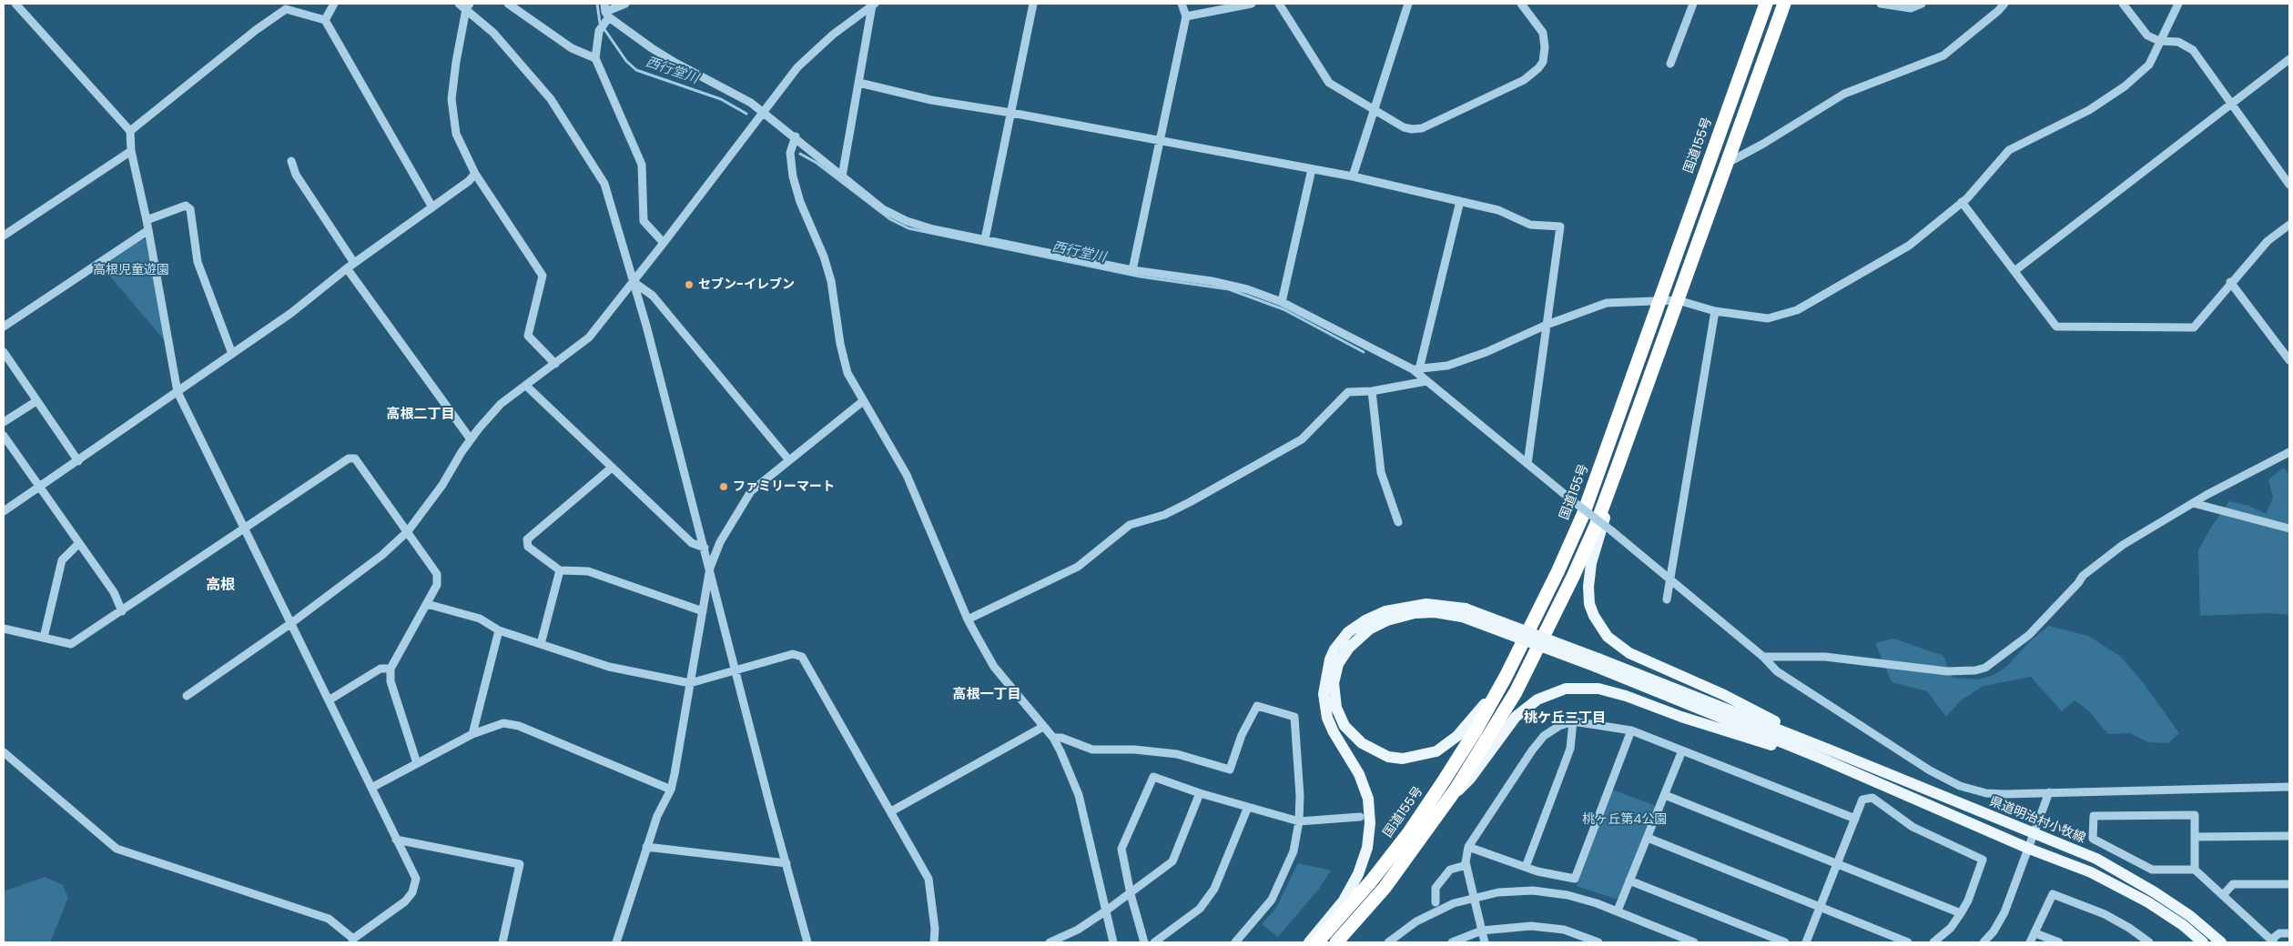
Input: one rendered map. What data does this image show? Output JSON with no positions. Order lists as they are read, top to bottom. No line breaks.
{"streets":{"highway":["国道155号"],"main road":["県道明治村小牧線"]},"districts":["高根二丁目","高根","高根一丁目","桃ケ丘三丁目"],"water":["西行堂川"],"parks":["高根児童遊園","桃ヶ丘第4公園"],"places":["セブン-イレブン","ファミリーマート"]}
